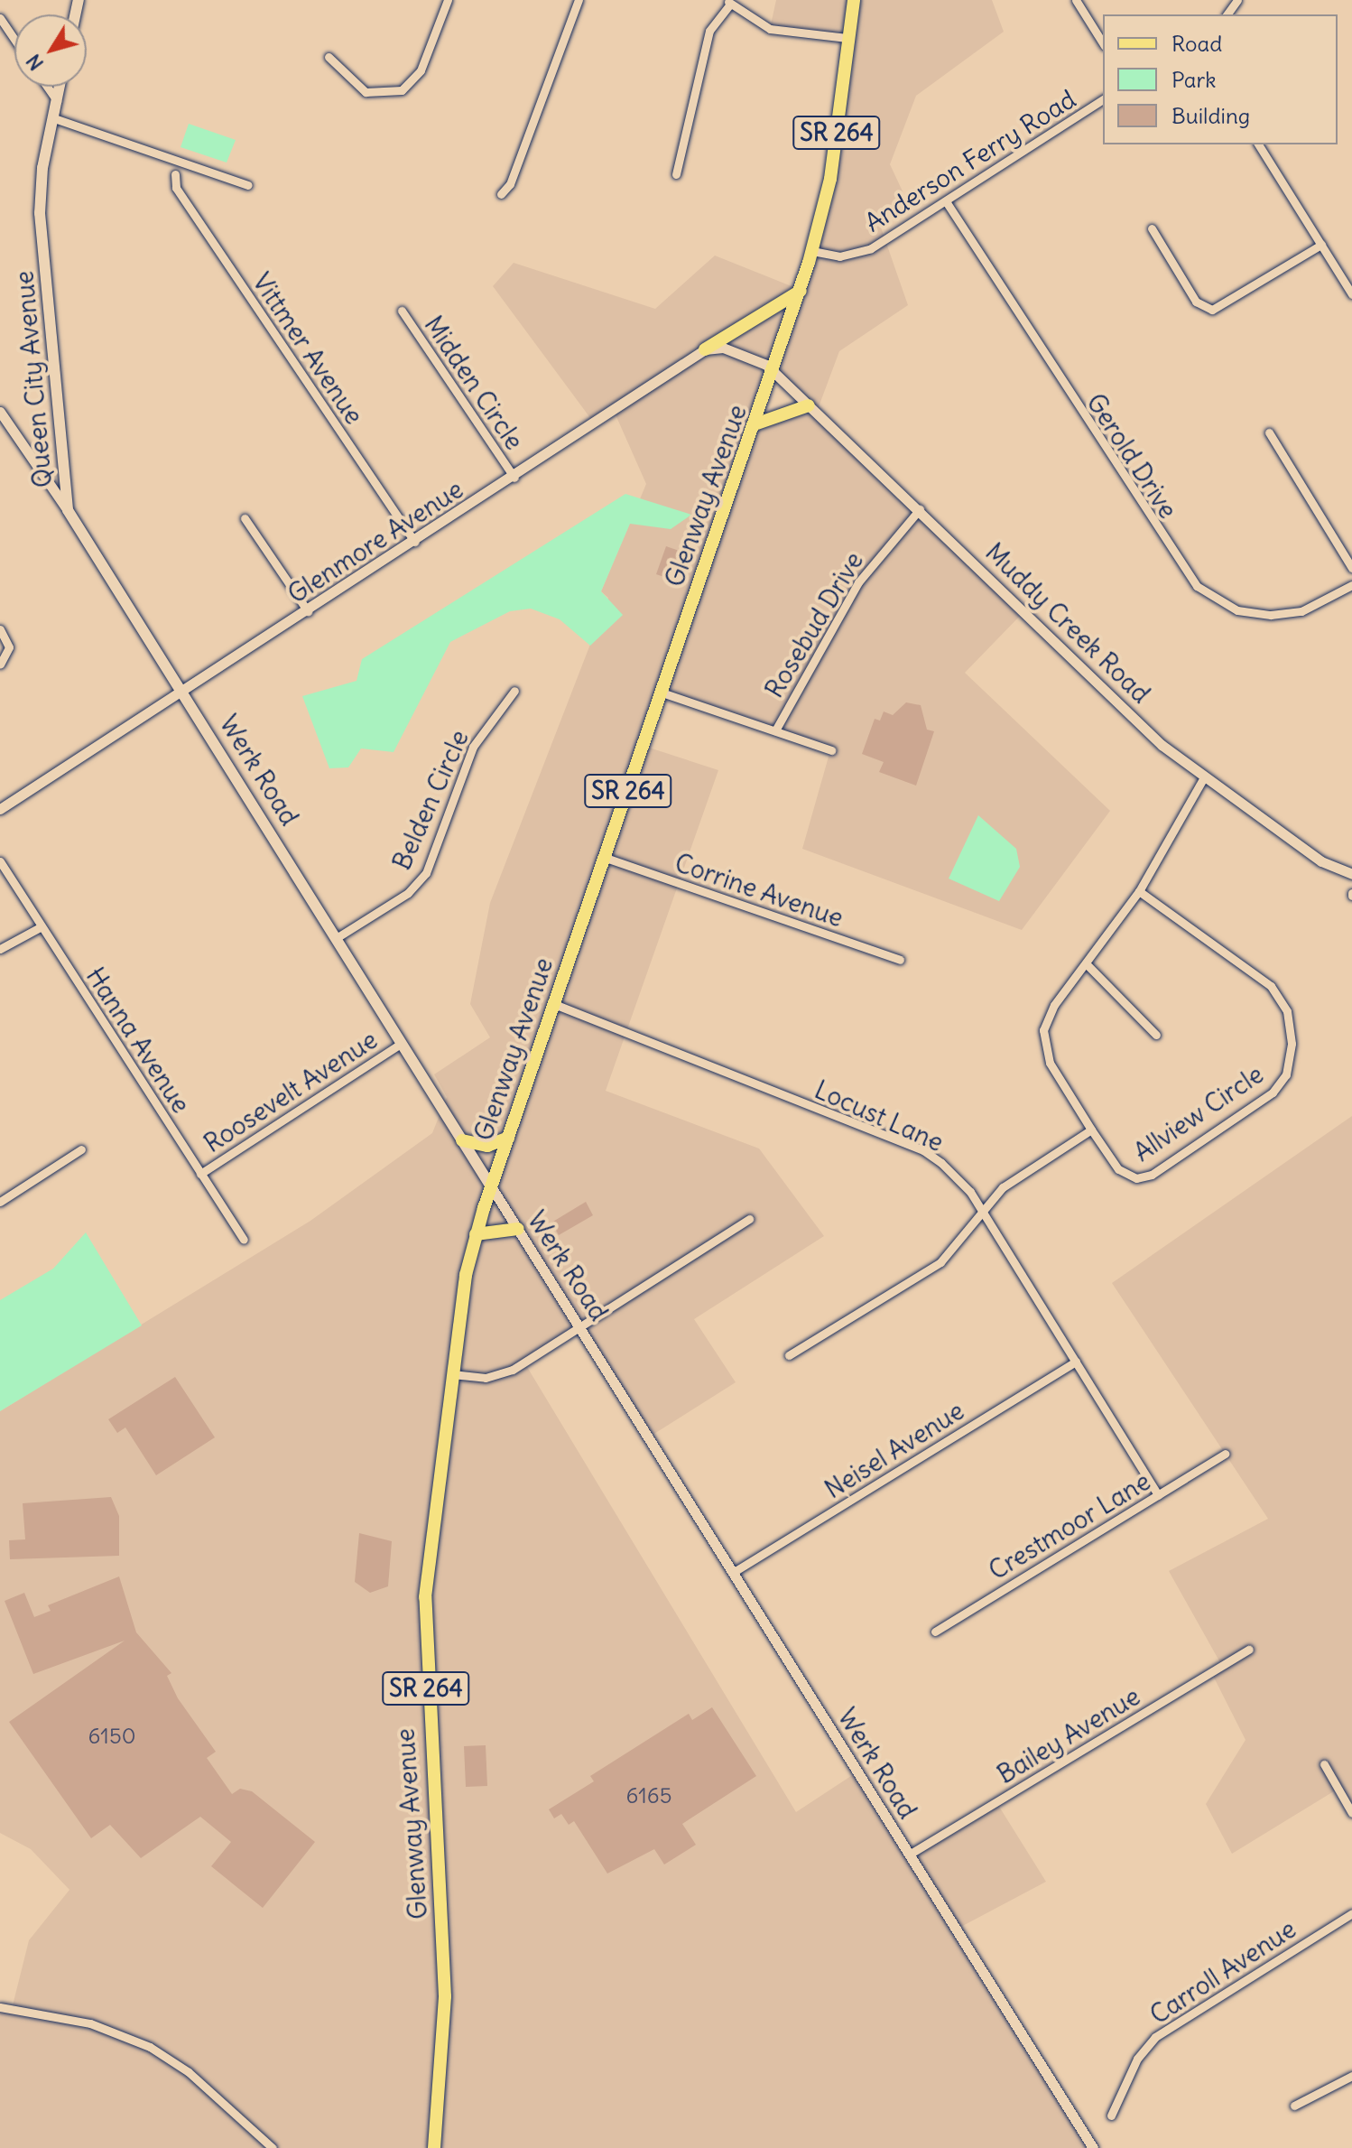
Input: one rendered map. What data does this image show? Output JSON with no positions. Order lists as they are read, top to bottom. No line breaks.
{"streets":{"main road":["SR 264","Queen City Avenue","Glenway Avenue","Werk Road"],"street":["Anderson Ferry Road","Vittmer Avenue","Midden Circle","Gerold Drive","Glenmore Avenue","Muddy Creek Road","Rosebud Drive","Belden Circle","Corrine Avenue","Hanna Avenue","Roosevelt Avenue","Allview Circle","Locust Lane","Neisel Avenue","Crestmoor Lane","Bailey Avenue","Carroll Avenue"]},"crossings":[["Anderson Ferry Road","Gerold Drive"],["Anderson Ferry Road","Glenway Avenue"],["Vittmer Avenue","Glenmore Avenue"],["Queen City Avenue","Werk Road"],["Midden Circle","Glenmore Avenue"],["Glenway Avenue","Muddy Creek Road"],["Glenway Avenue","Werk Road"],["Glenway Avenue","Corrine Avenue"],["Glenway Avenue","Locust Lane"],["Glenmore Avenue","Werk Road"],["Muddy Creek Road","Rosebud Drive"],["Muddy Creek Road","Allview Circle"],["Werk Road","Belden Circle"],["Werk Road","Roosevelt Avenue"],["Werk Road","Neisel Avenue"],["Werk Road","Bailey Avenue"],["Hanna Avenue","Roosevelt Avenue"],["Locust Lane","Neisel Avenue"],["Locust Lane","Crestmoor Lane"]],"house_numbers":["6150","6165"],"legend":["Road","Park","Building"],"north":"bottom left"}
